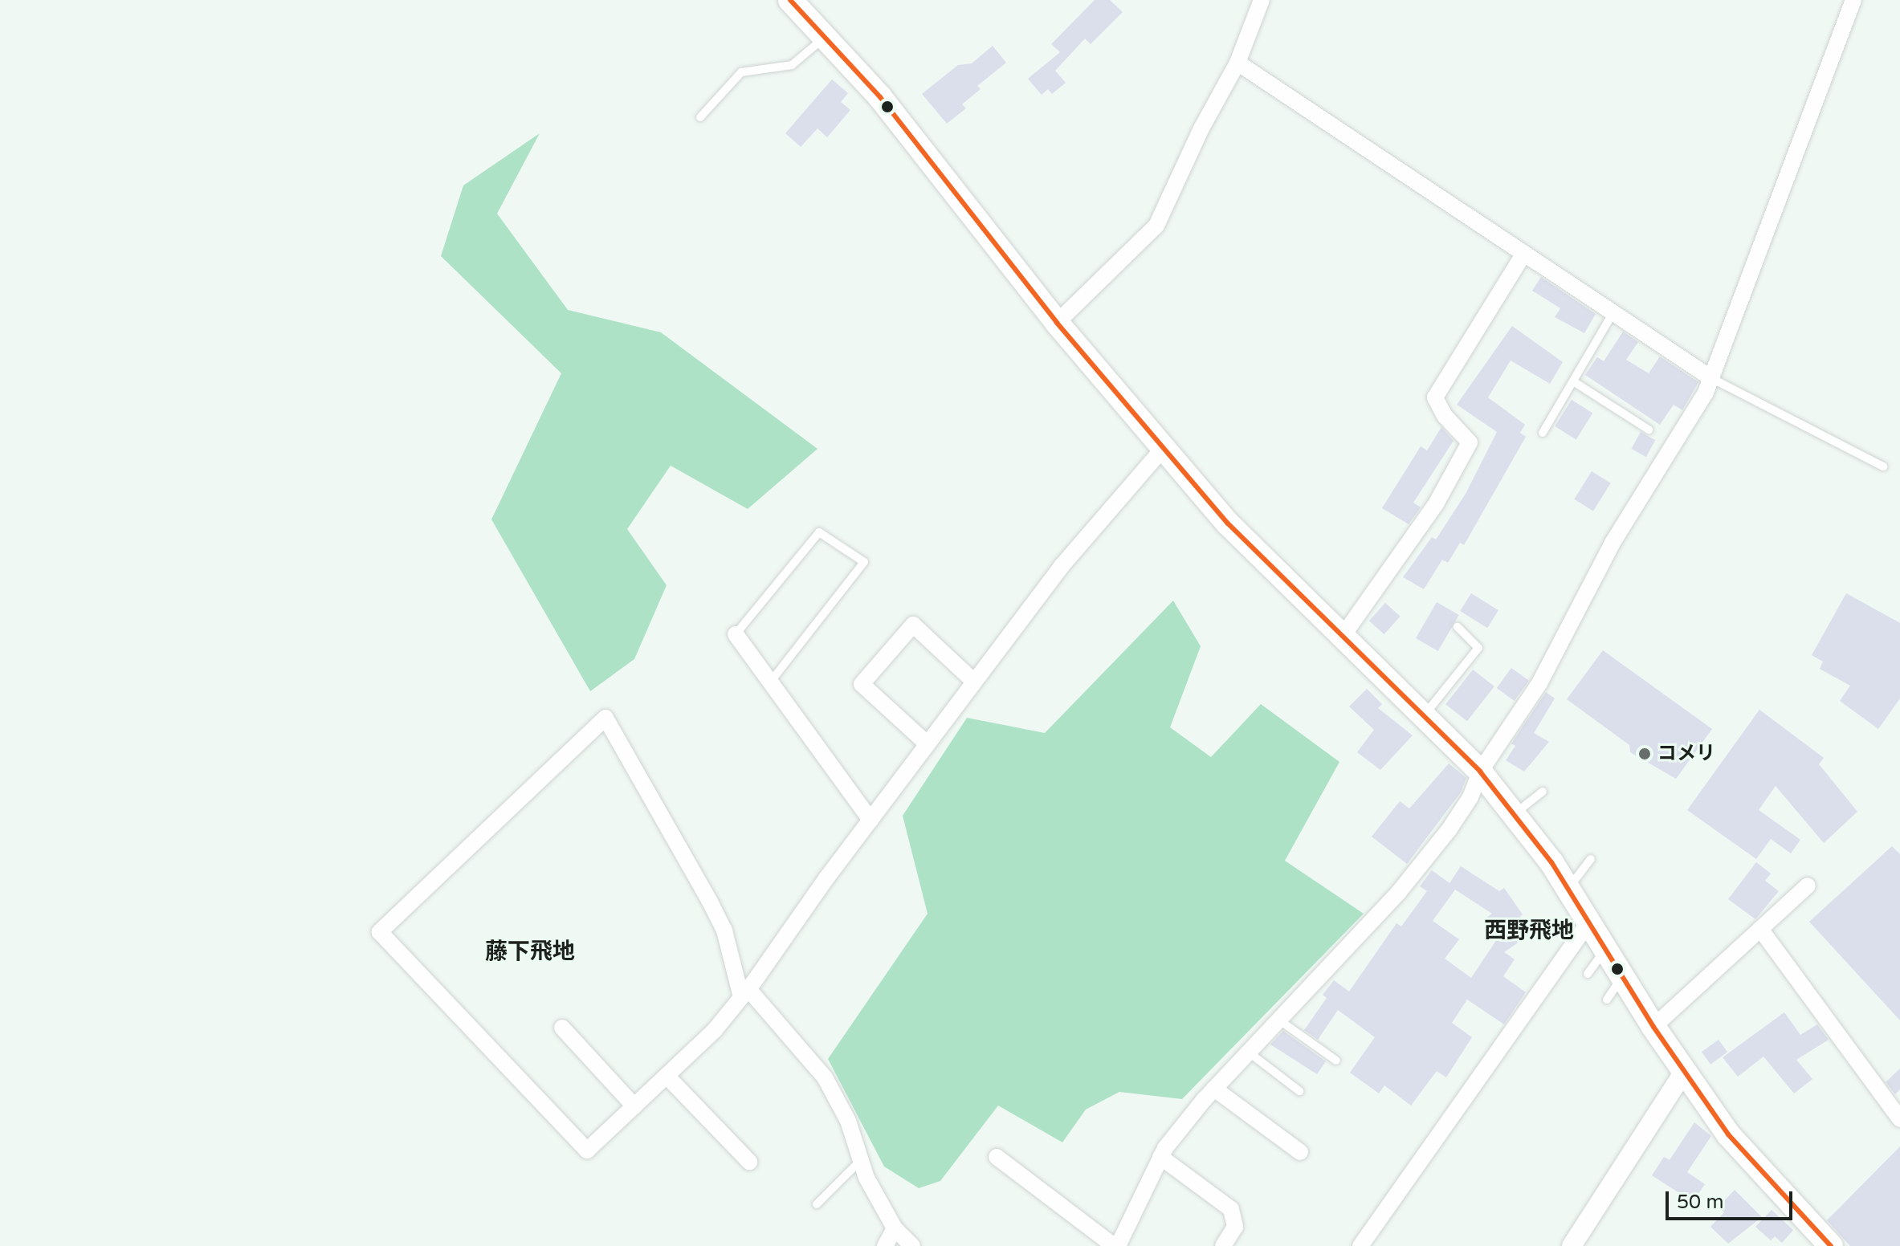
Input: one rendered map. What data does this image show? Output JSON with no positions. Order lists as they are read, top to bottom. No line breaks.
{"districts":["西野飛地","藤下飛地"],"places":["コメリ"],"scale_bar":"50 m"}
